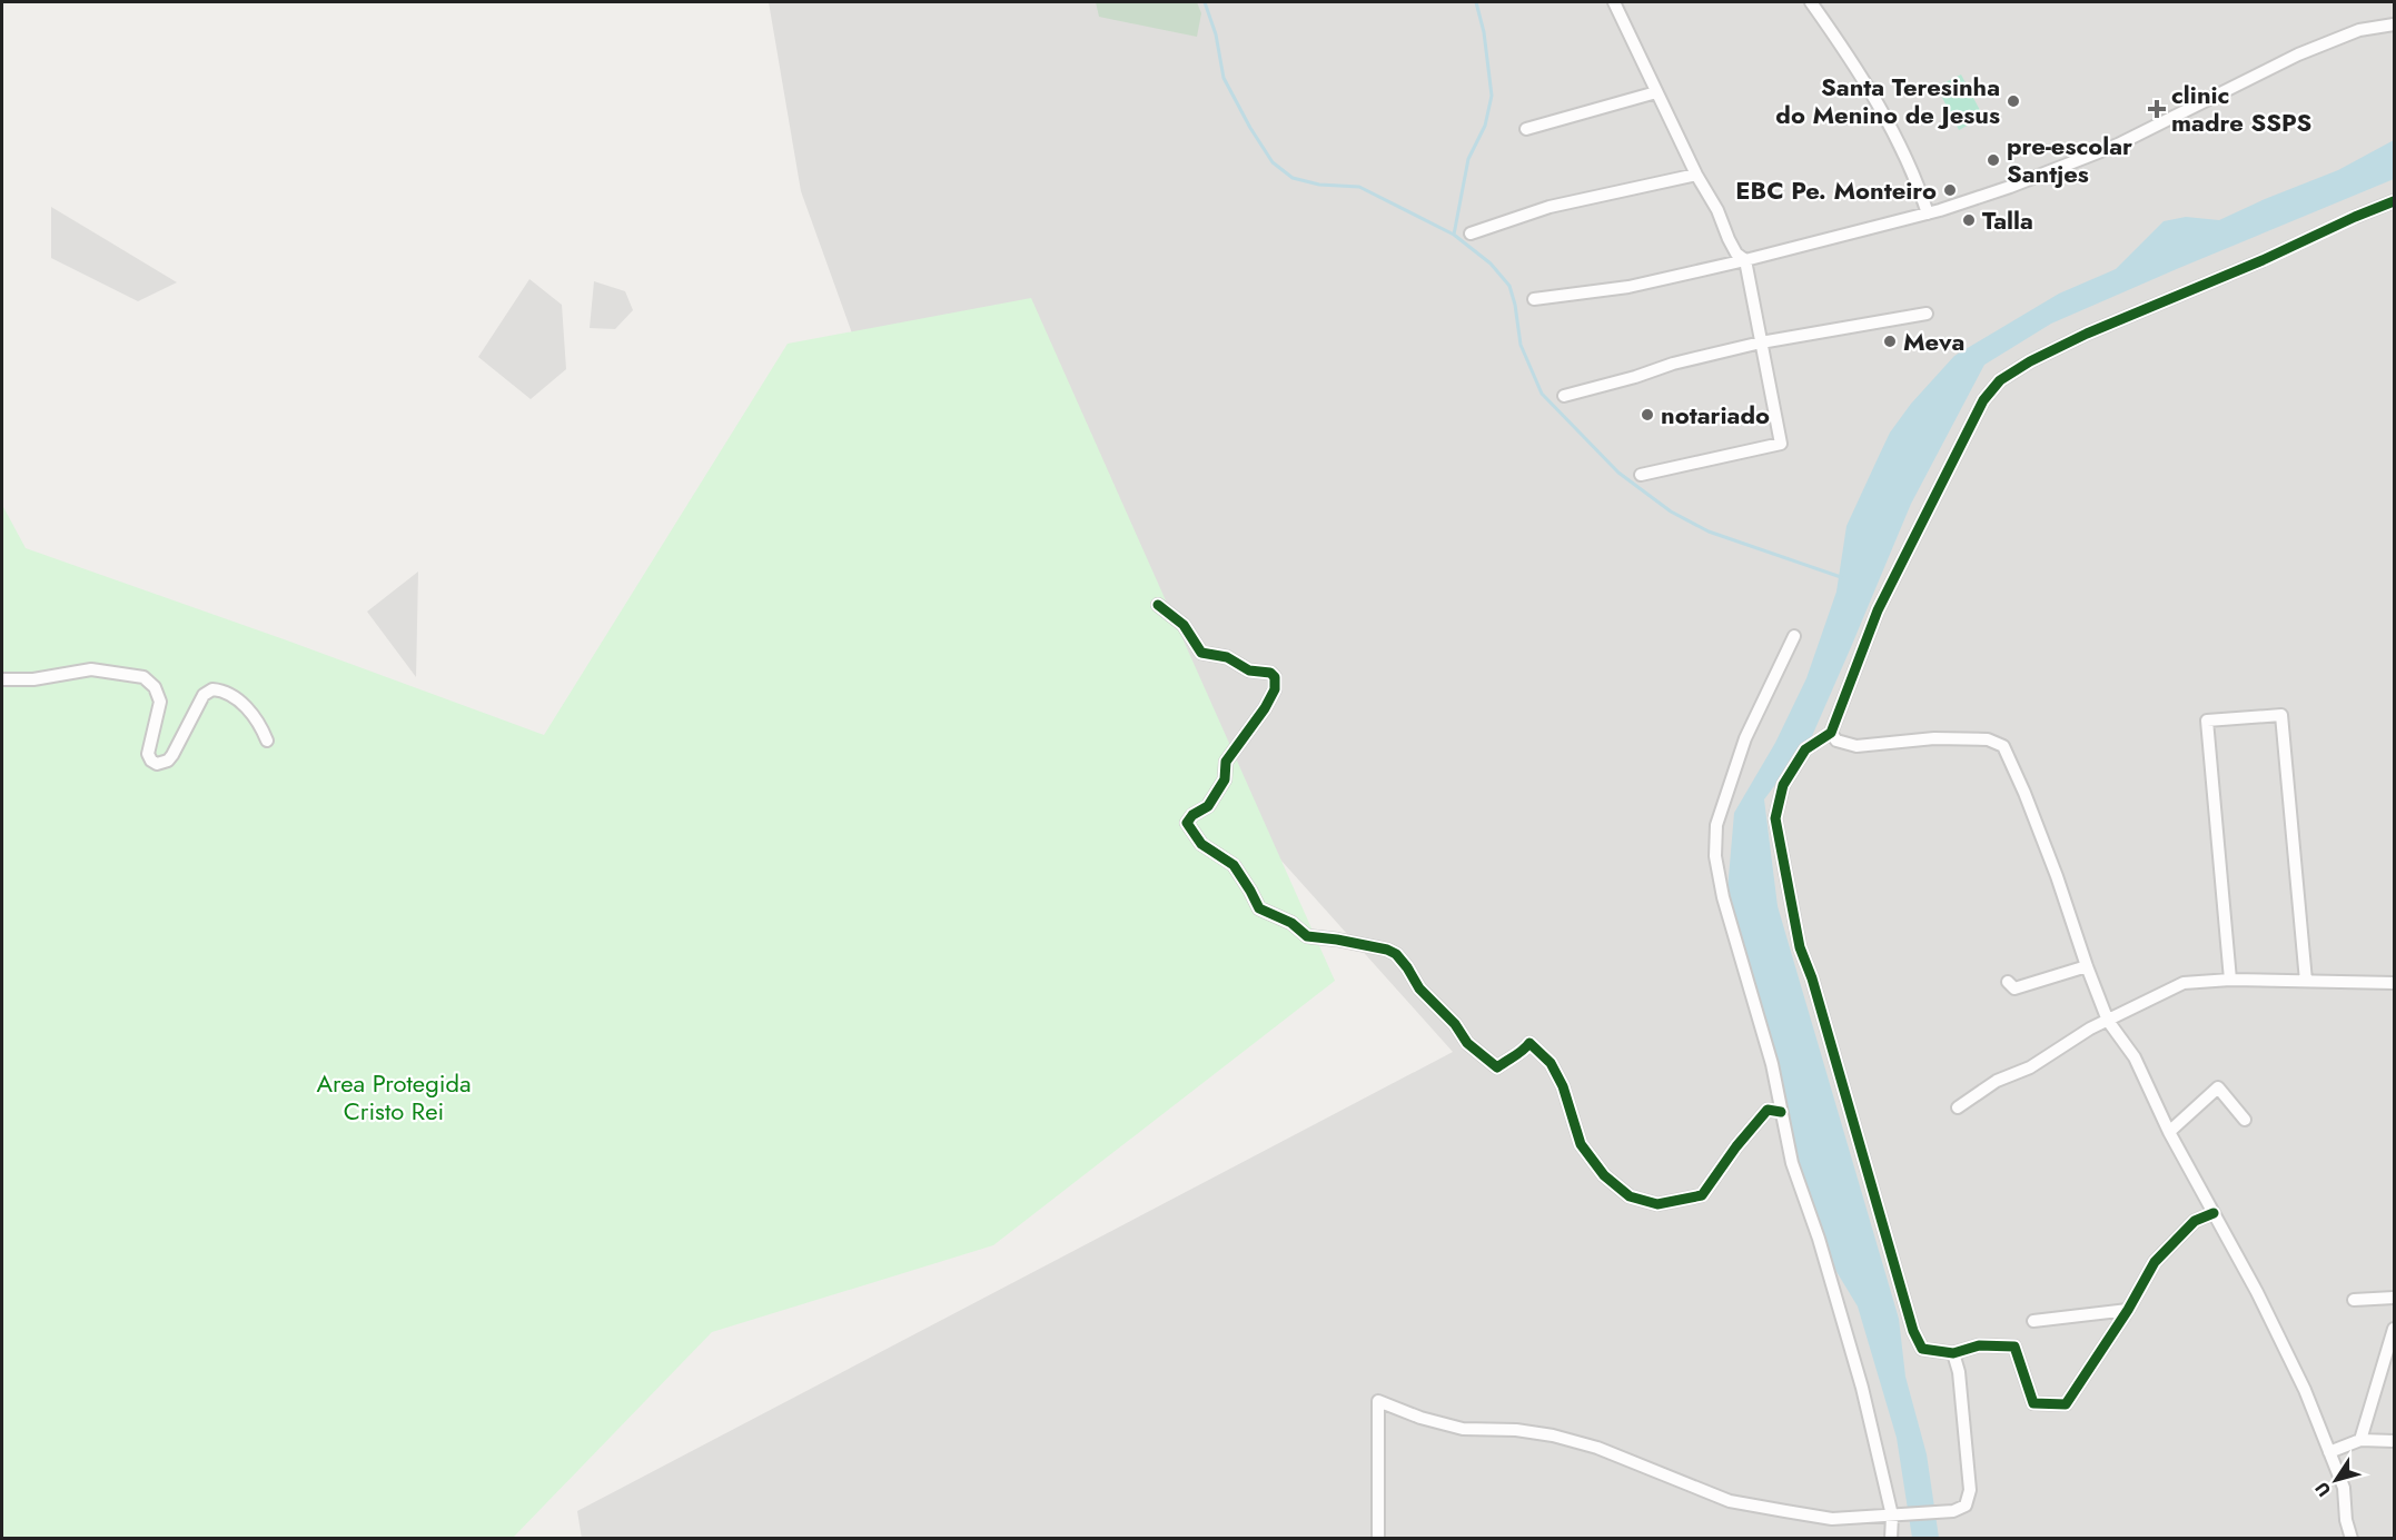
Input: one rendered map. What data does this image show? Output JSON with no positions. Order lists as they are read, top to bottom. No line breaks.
{"parks":["Area Protegida Cristo Rei"],"places":{"other":["Santa Teresinha do Menino de Jesus","pre-escolar Santjes","EBC Pe. Monteiro","Talla","Meva","notariado"],"health":["clinic madre SSPS"]},"north":"bottom left"}
